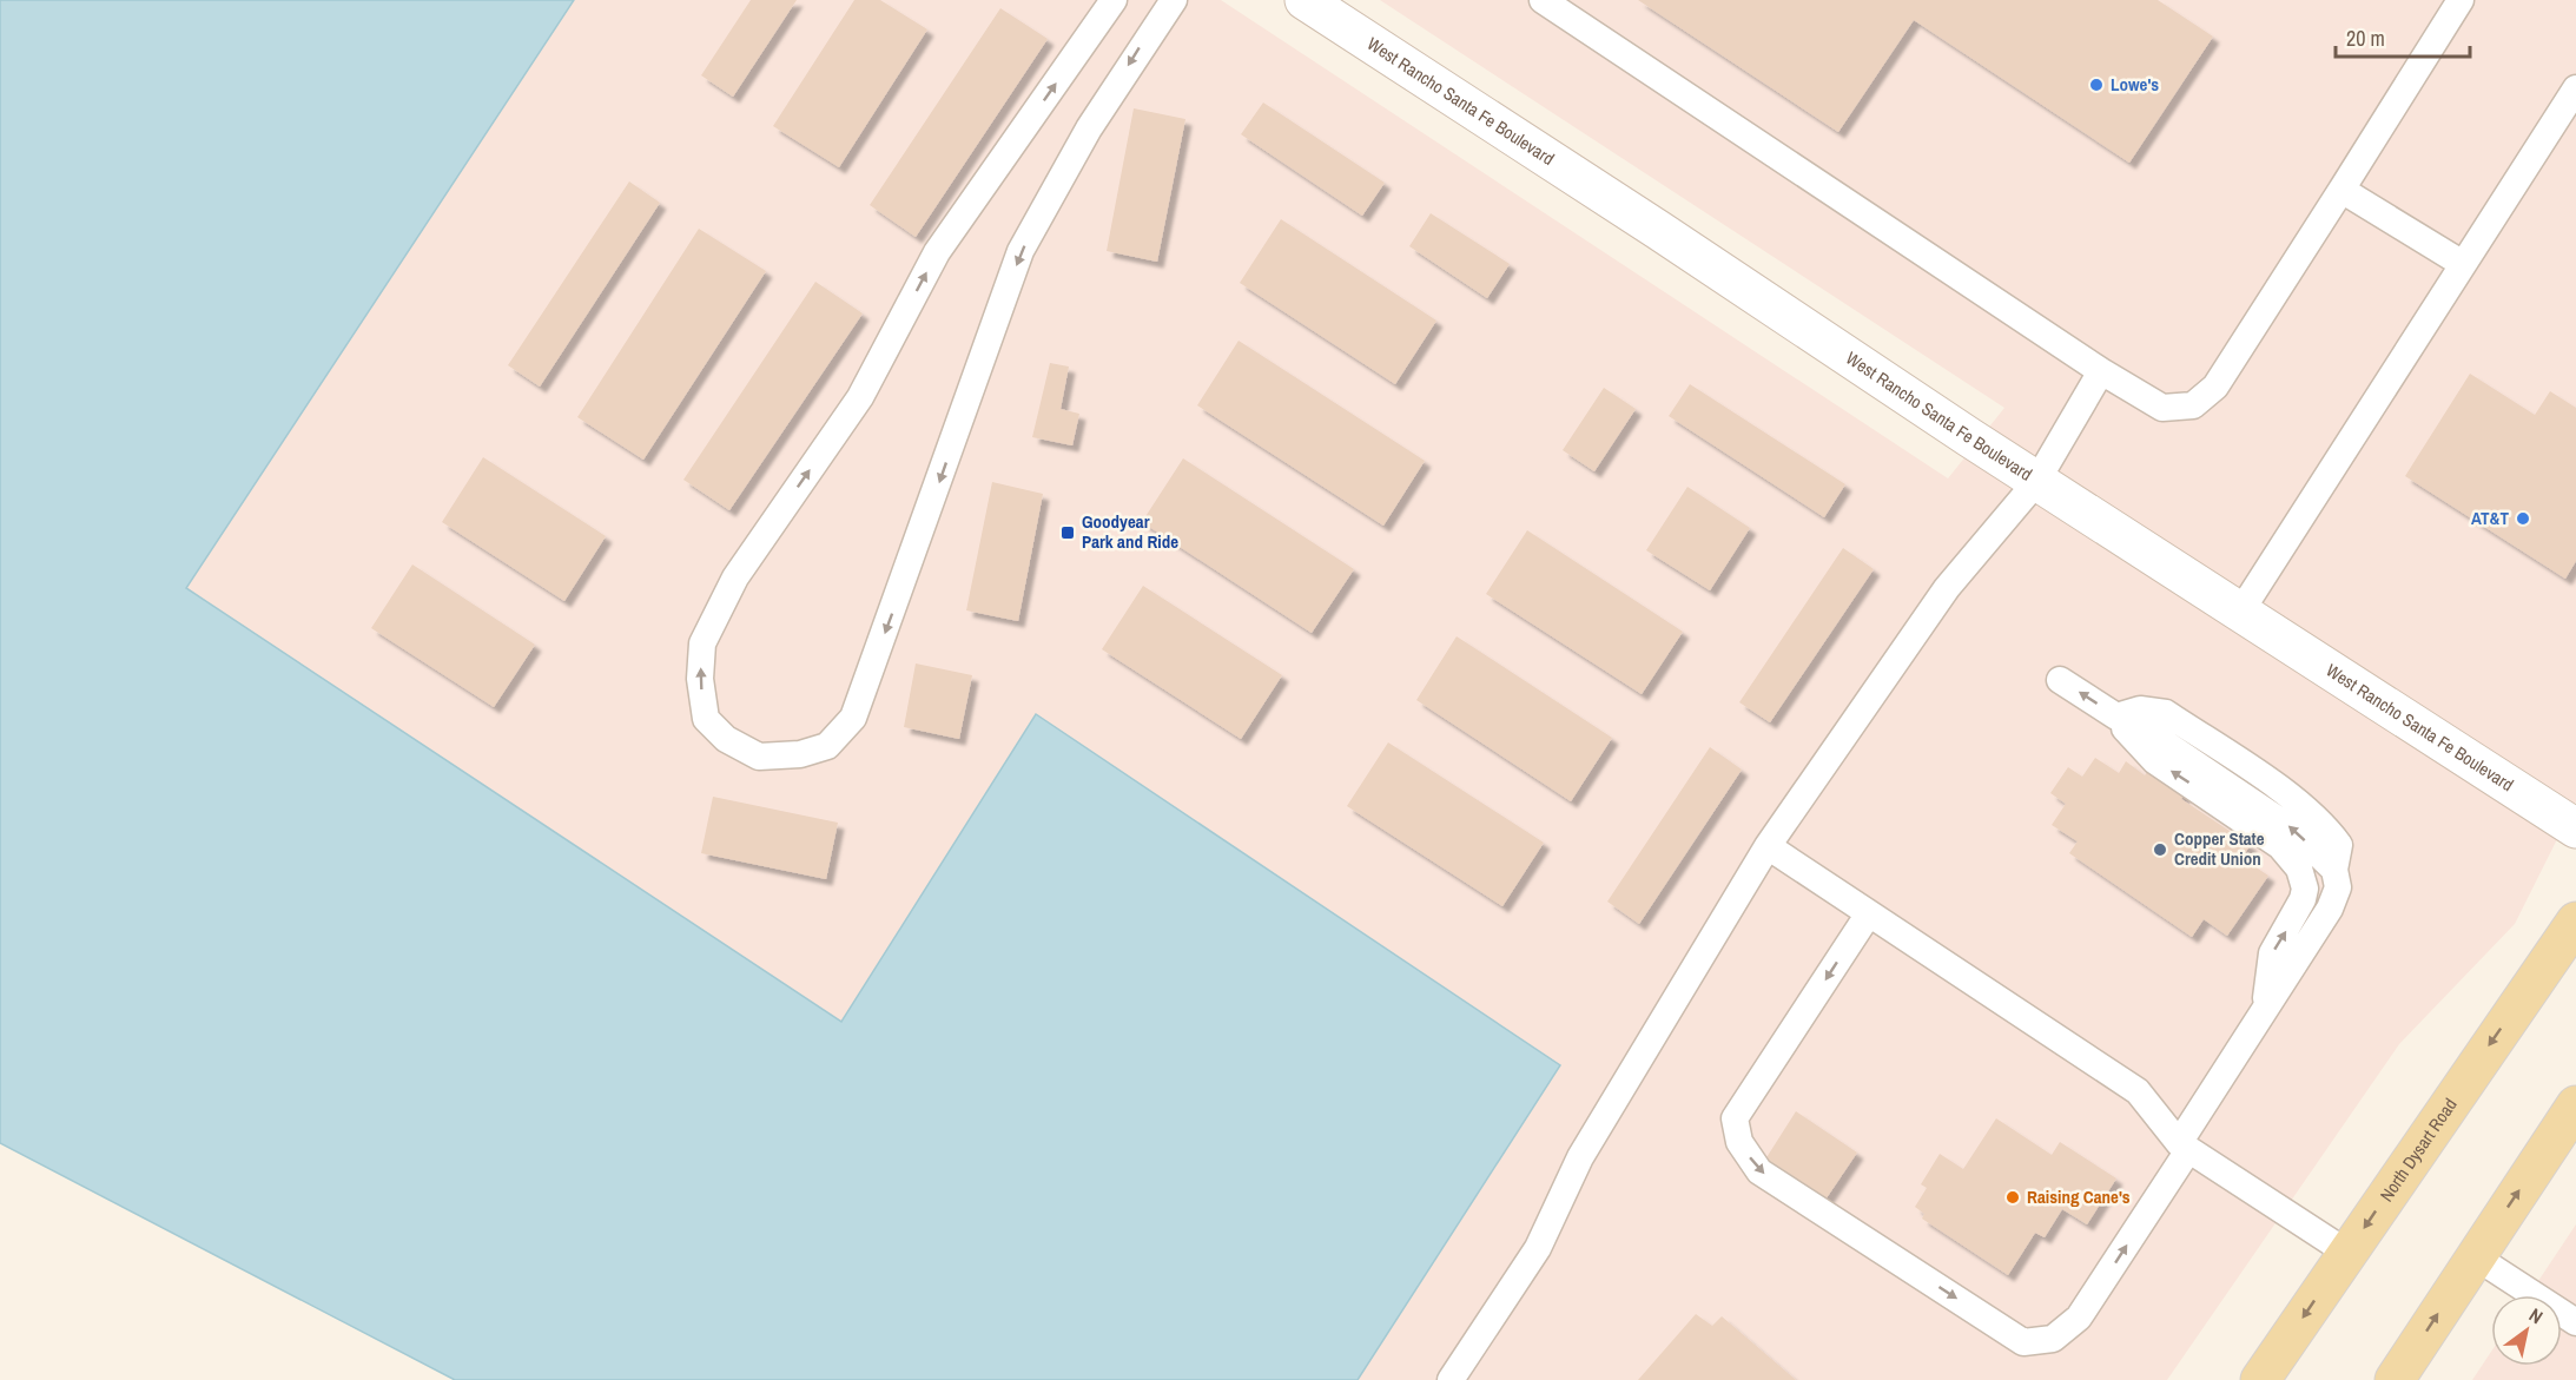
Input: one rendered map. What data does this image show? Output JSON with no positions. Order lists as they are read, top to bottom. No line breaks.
{"streets":{"main road":["North Dysart Road"],"street":["West Rancho Santa Fe Boulevard"]},"places":{"other":["Lowe's","AT&T","Copper State Credit Union","Raising Cane's"],"transit":["Goodyear Park and Ride"]},"scale_bar":"20 m","north":"top right"}
